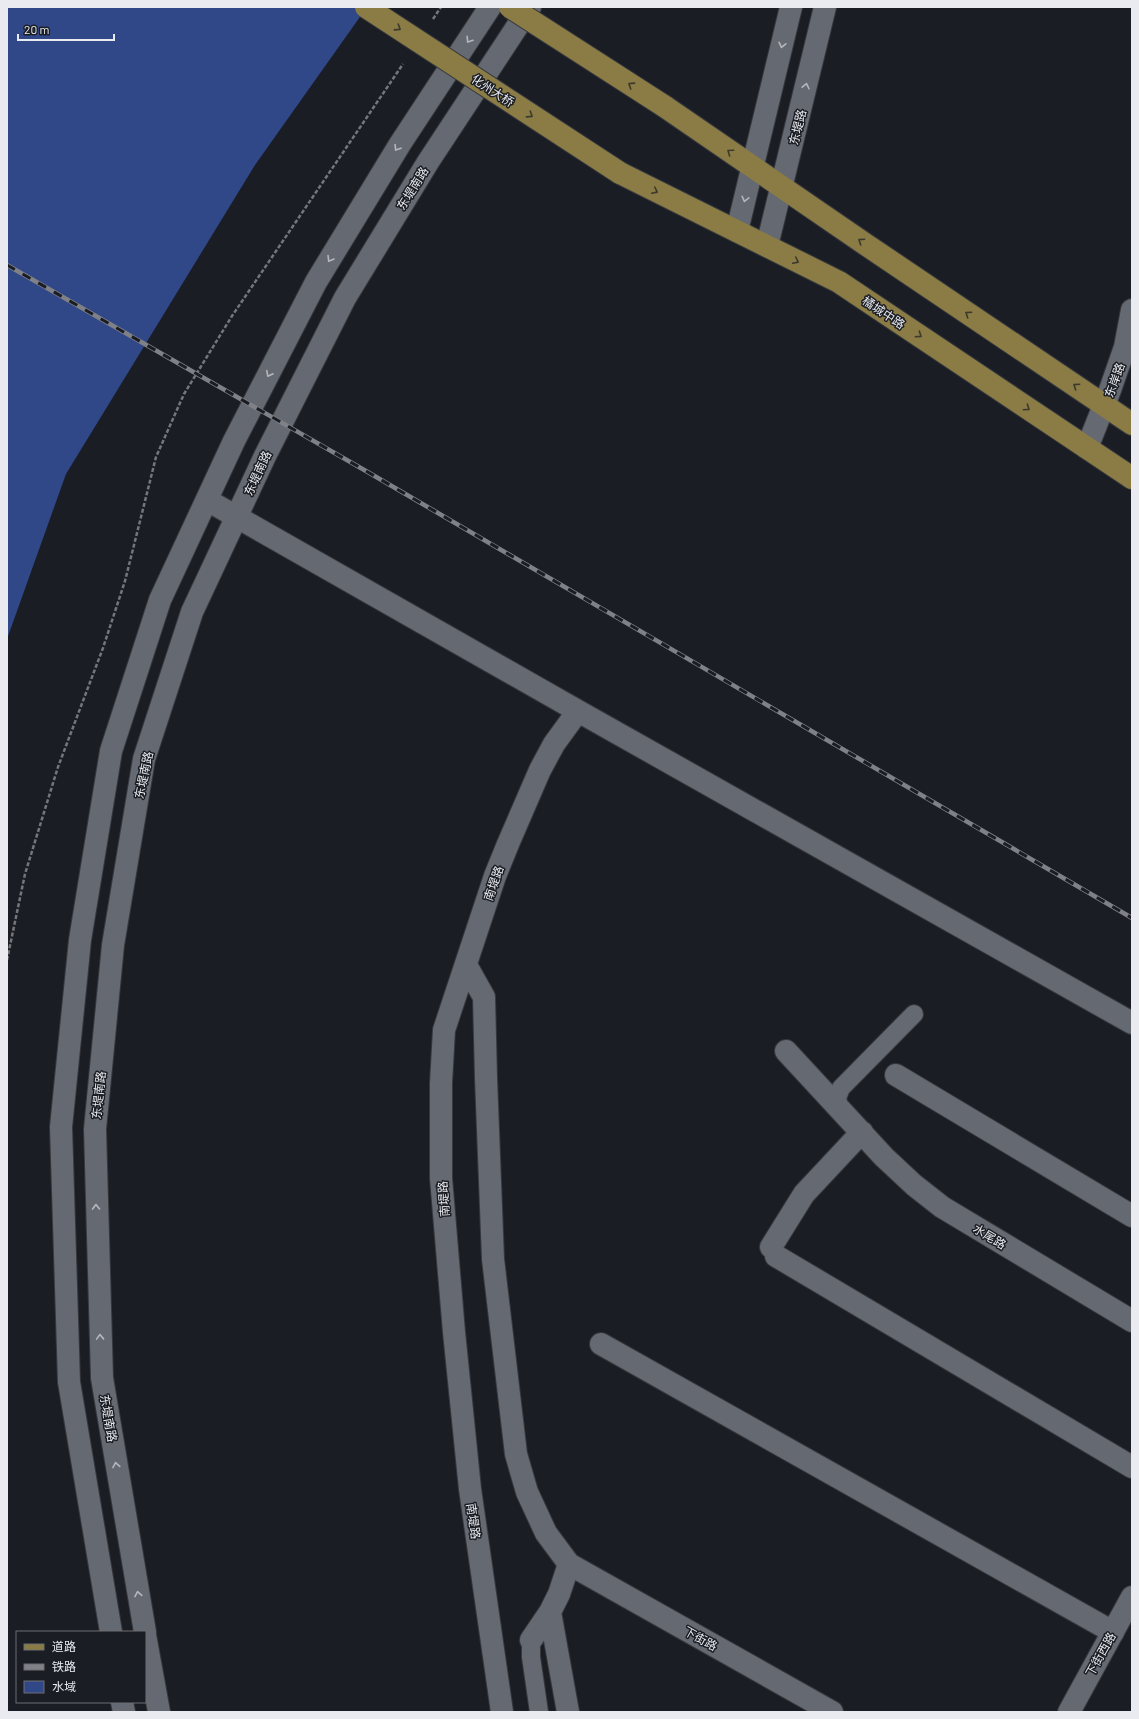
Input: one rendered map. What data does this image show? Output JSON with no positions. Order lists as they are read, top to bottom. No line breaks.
{"streets":{"main road":["化州大桥","橘城中路"],"street":["东堤路","东堤南路","东岸路","南堤路","水尾路","下街路","下街西路"]},"crossings":[["化州大桥","橘城中路"],["东堤路","橘城中路"],["橘城中路","东岸路"]],"legend":["道路","铁路","水域"],"scale_bar":"20 m"}
